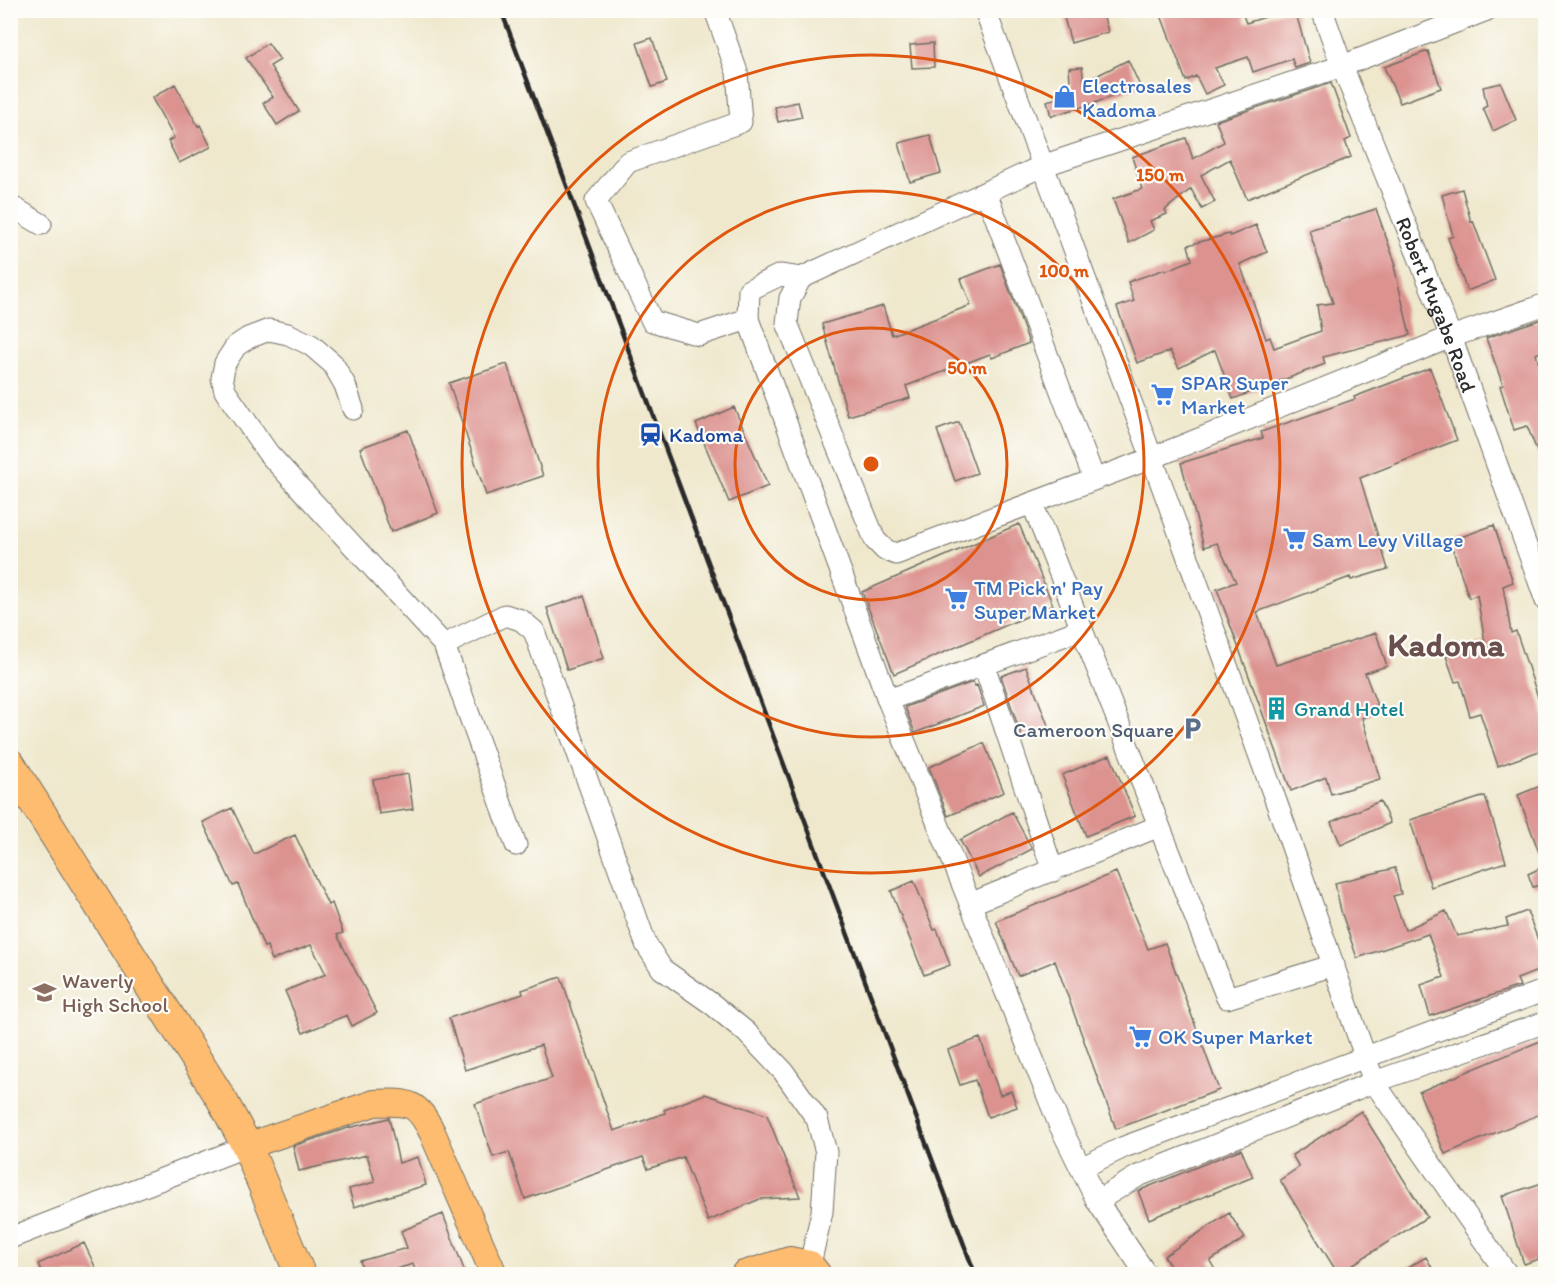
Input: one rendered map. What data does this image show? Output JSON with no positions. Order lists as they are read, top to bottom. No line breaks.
{"streets":{"street":["Robert Mugabe Road"]},"districts":["Kadoma"],"places":{"shop":["Electrosales Kadoma"],"supermarket":["SPAR Super Market","Sam Levy Village","TM Pick n' Pay Super Market","OK Super Market"],"station":["Kadoma"],"building":["Grand Hotel"],"parking":["Cameroon Square"],"school or university":["Waverly High School"]},"rings":["150 m","100 m","50 m"]}
